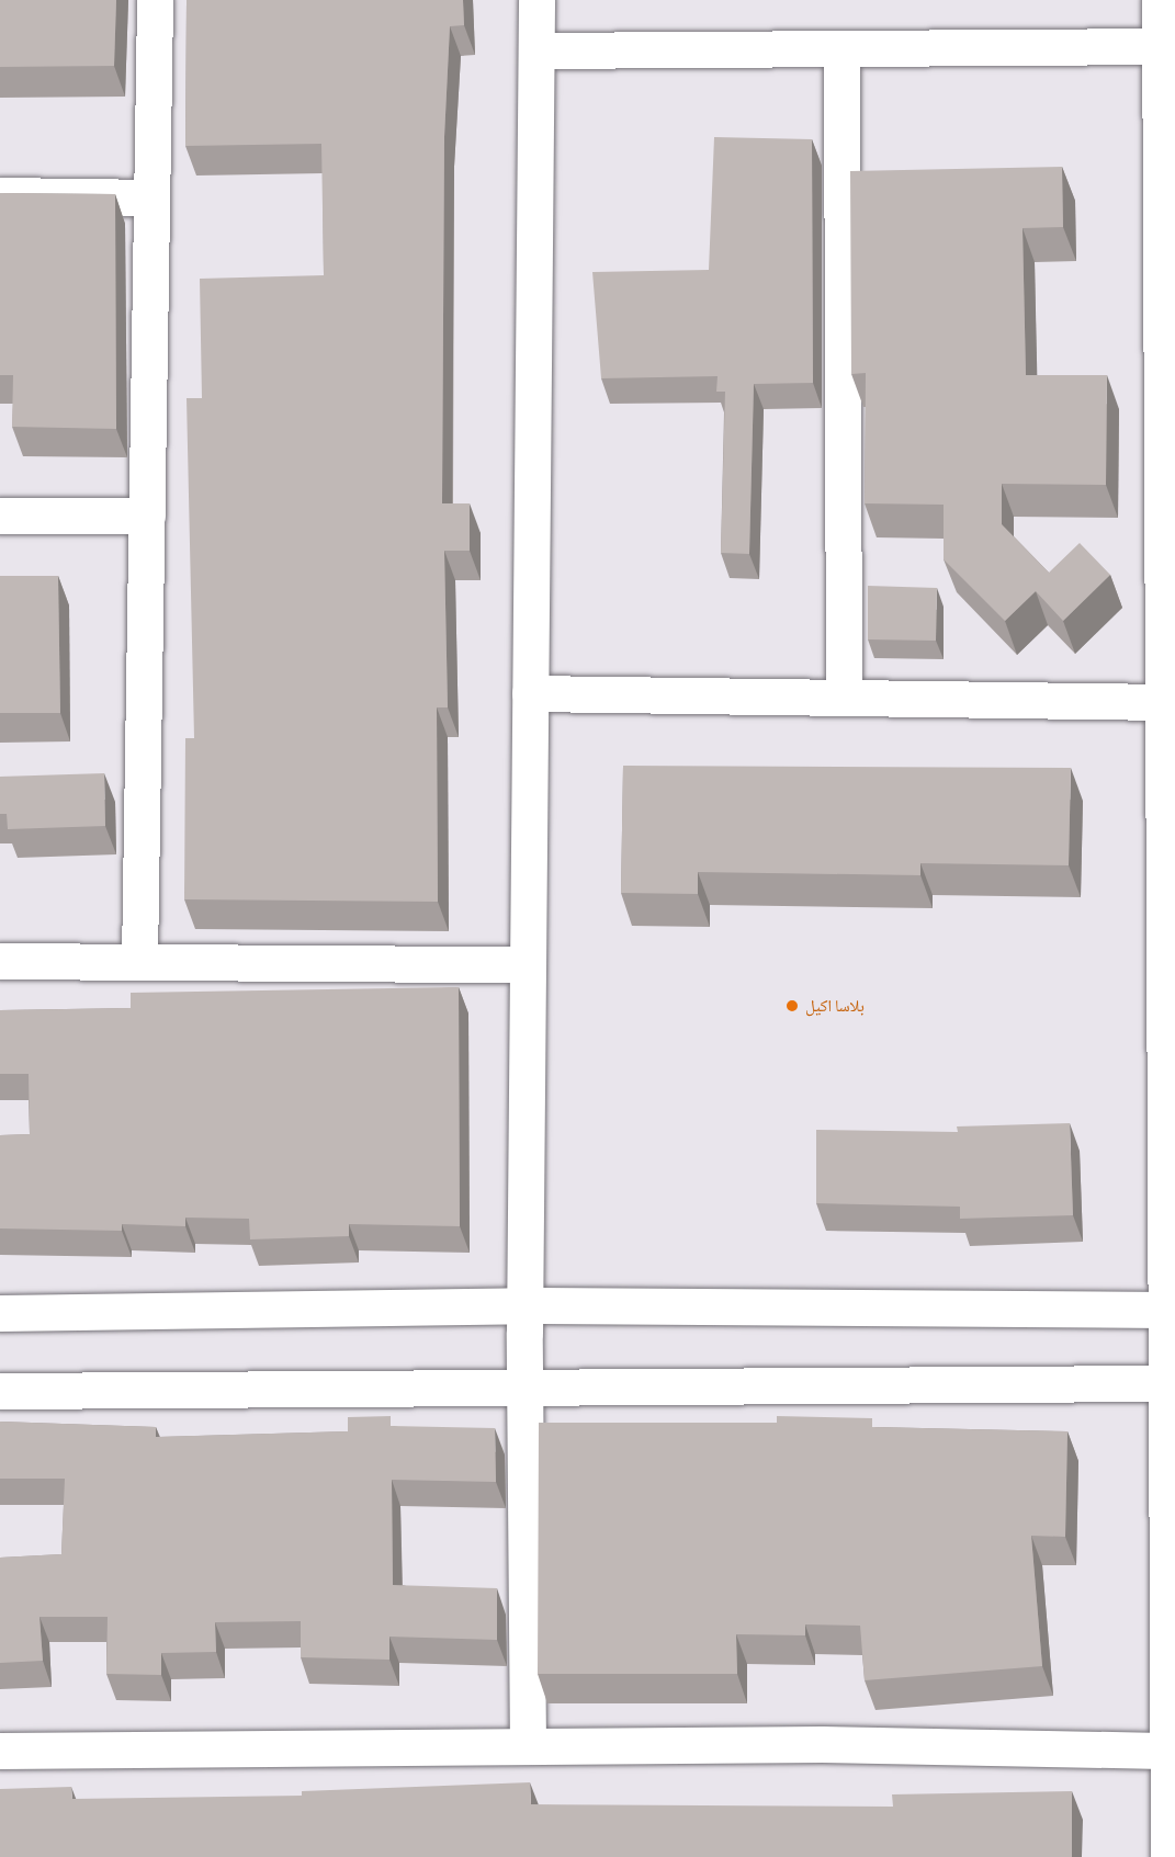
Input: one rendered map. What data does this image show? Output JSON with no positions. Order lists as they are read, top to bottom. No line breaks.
{"places":["بلاسا اكيل"]}
